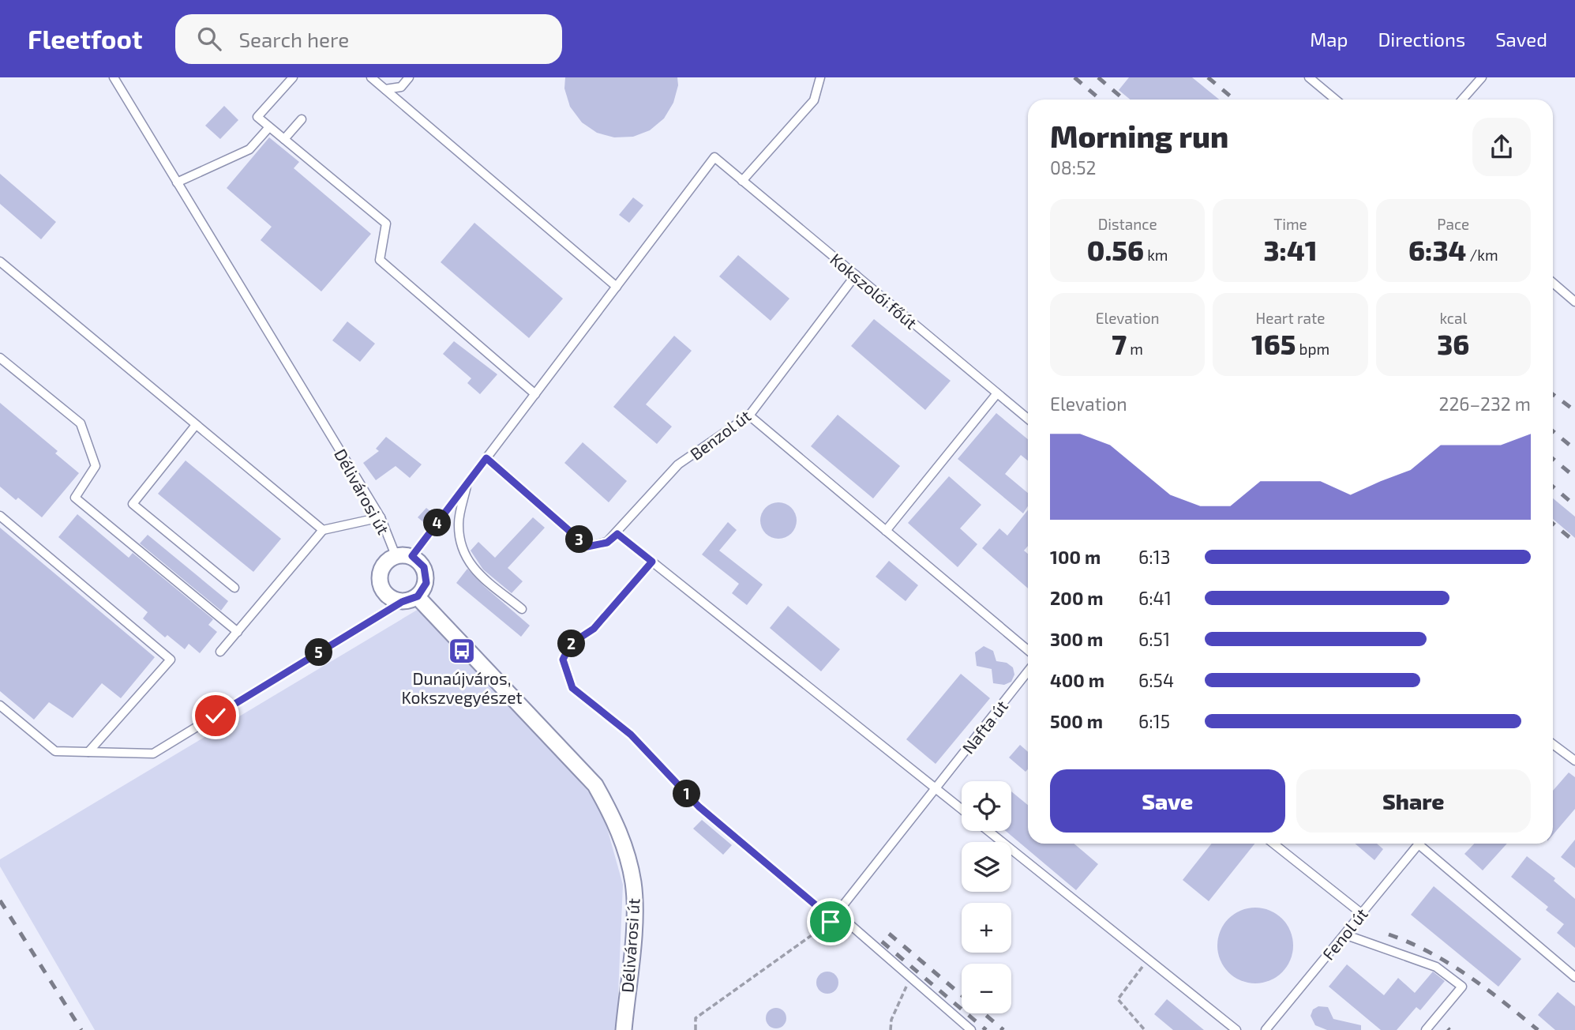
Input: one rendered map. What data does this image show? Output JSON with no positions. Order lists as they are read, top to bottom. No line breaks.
{"streets":{"street":["Délivárosi út"],"lane":["Kokszolói főút","Benzol út","Nafta út","Fenol út"]},"crossings":[["Kokszolói főút","Benzol út"]],"places":{"bus stop":["Dunaújváros, Kokszvegyészet"]},"page":{"header":"Fleetfoot","search":"Search here","nav":["Map","Directions","Saved"],"heading":["Morning run","08:52"],"stats":[["Distance","0.56 km"],["Time","3:41"],["Pace","6:34 /km"],["Elevation","7 m"],["Heart rate","165 bpm"],["kcal","36"]],"chart":["Elevation","226–232 m"],"pins":["4","3","2","5","1"],"list":[{"name":"100 m","note":"6:13"},{"name":"200 m","note":"6:41"},{"name":"300 m","note":"6:51"},{"name":"400 m","note":"6:54"},{"name":"500 m","note":"6:15"}],"buttons":["Save","Share"],"map_buttons":["+","−"]}}
